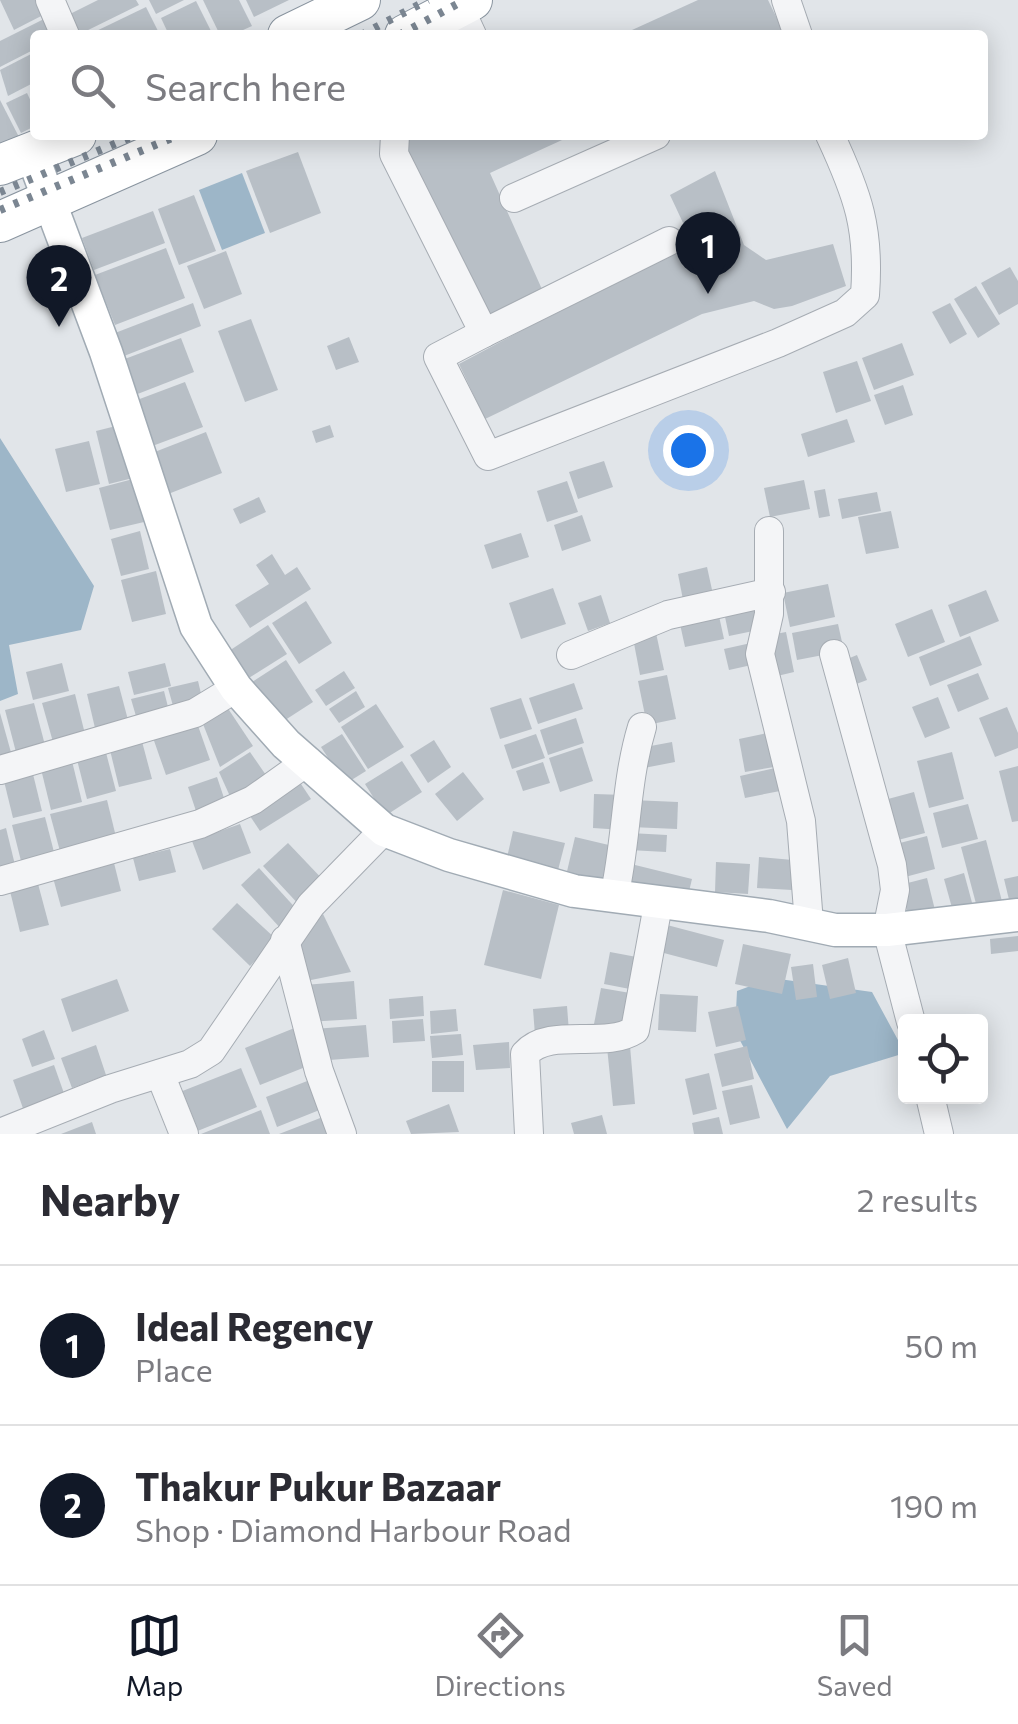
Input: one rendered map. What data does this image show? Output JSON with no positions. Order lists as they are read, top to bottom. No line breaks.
{"page":{"search":"Search here","pins":["1","2"],"heading":["Nearby","2 results"],"list":[{"mark":"1","name":"Ideal Regency","note":"Place","value":"50 m"},{"mark":"2","name":"Thakur Pukur Bazaar","note":"Shop · Diamond Harbour Road","value":"190 m"}],"nav":["Map","Directions","Saved"]}}
